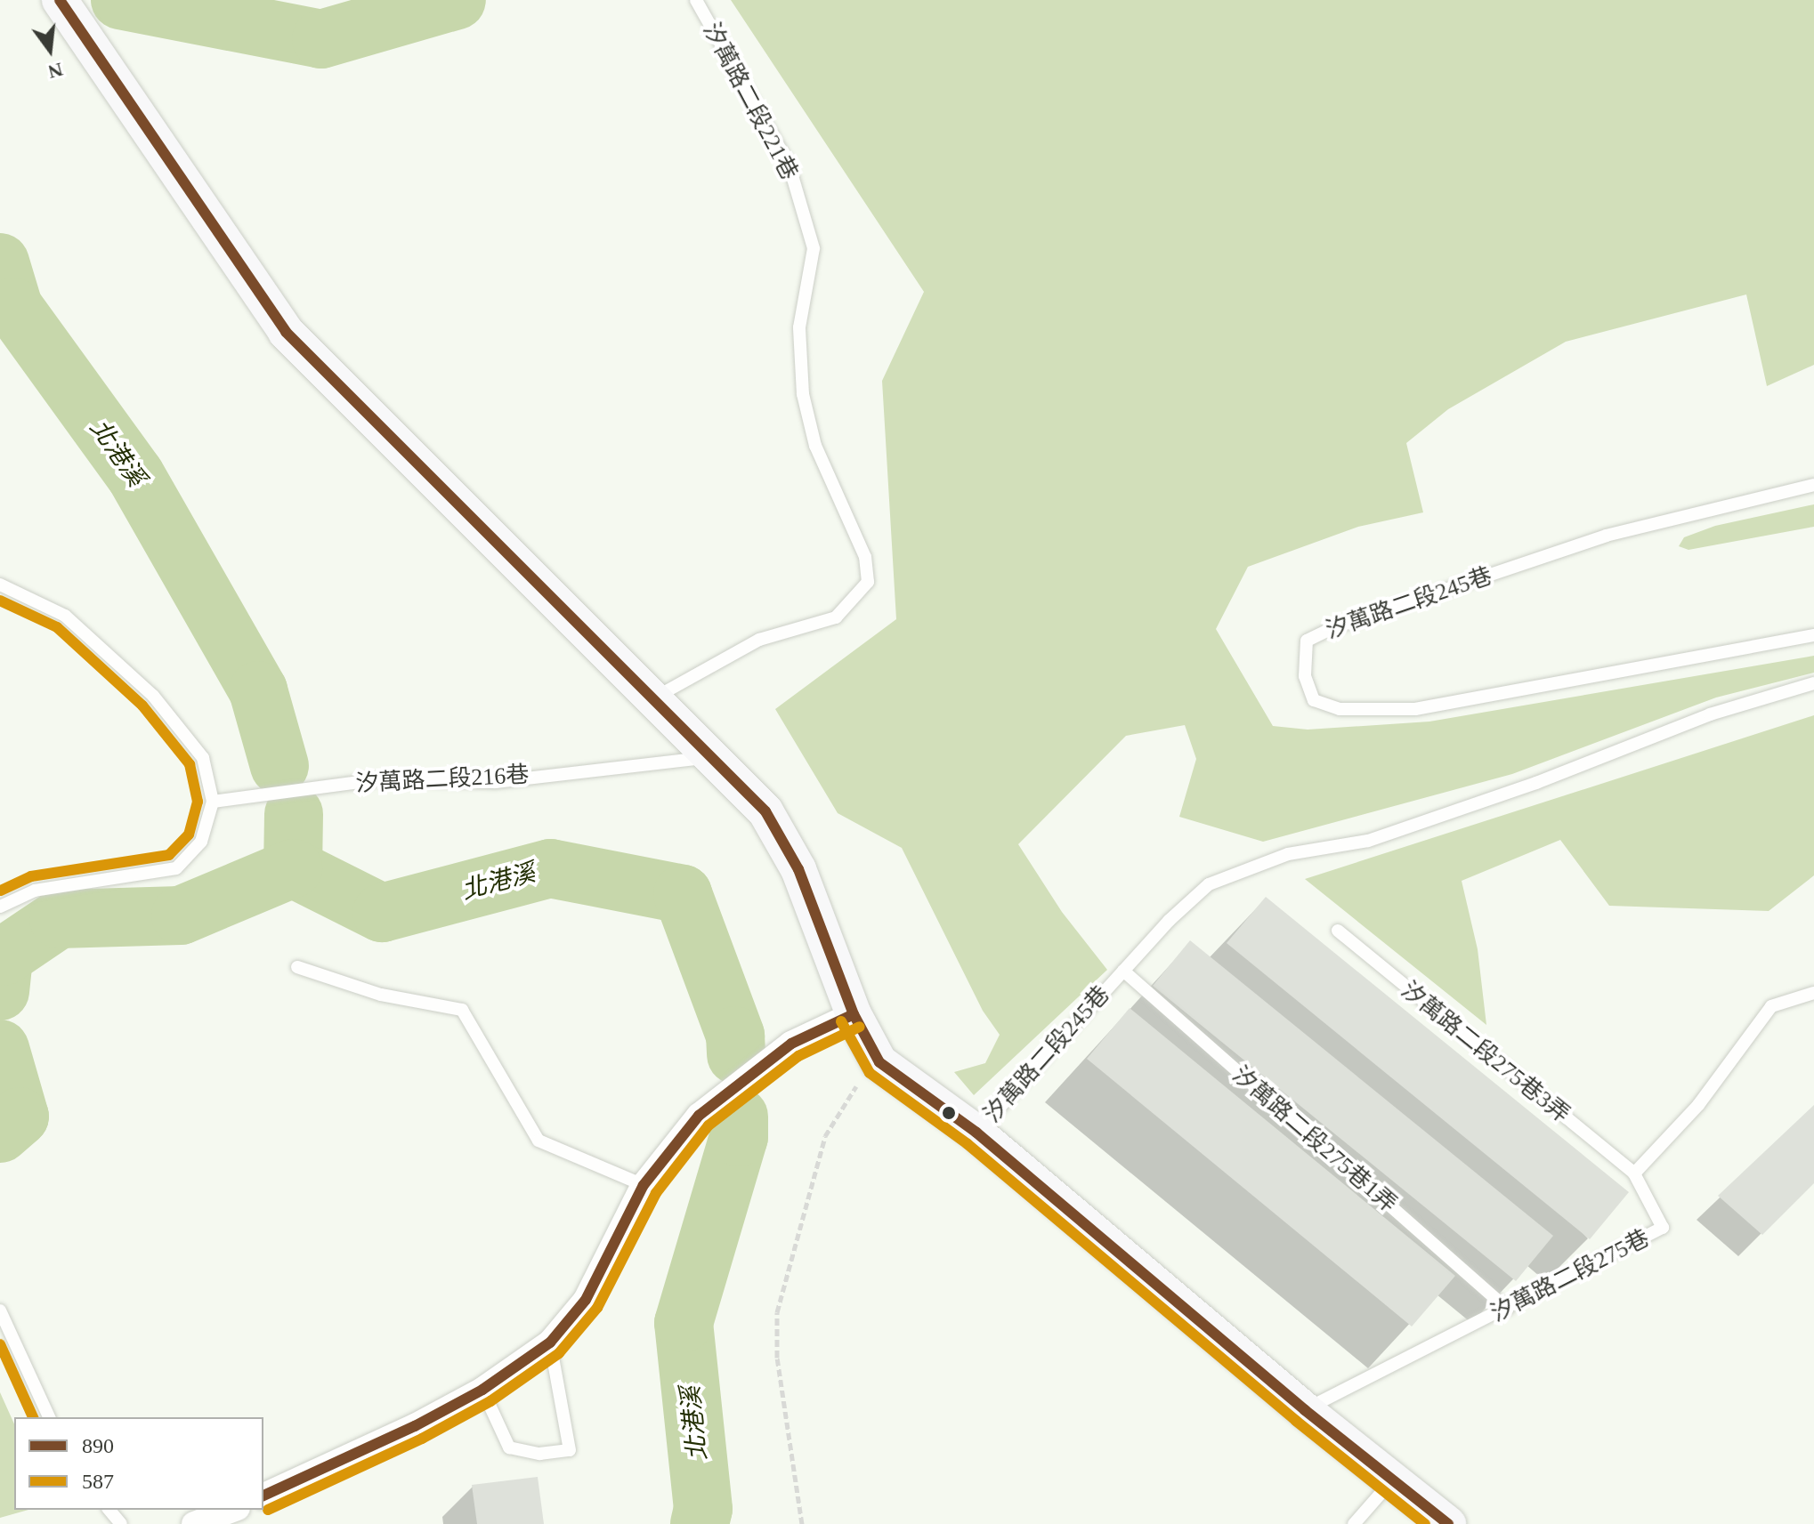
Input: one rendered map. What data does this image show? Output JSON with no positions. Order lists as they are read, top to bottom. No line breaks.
{"streets":{"lane":["汐萬路二段221巷","汐萬路二段245巷","汐萬路二段216巷","汐萬路二段275巷3弄","汐萬路二段275巷1弄","汐萬路二段275巷"]},"crossings":[["汐萬路二段245巷","汐萬路二段275巷1弄"],["汐萬路二段275巷3弄","汐萬路二段275巷"],["汐萬路二段275巷1弄","汐萬路二段275巷"]],"water":["北港溪"],"lines":["transit line 890","transit line 587"],"legend":["890","587"],"north":"bottom"}
